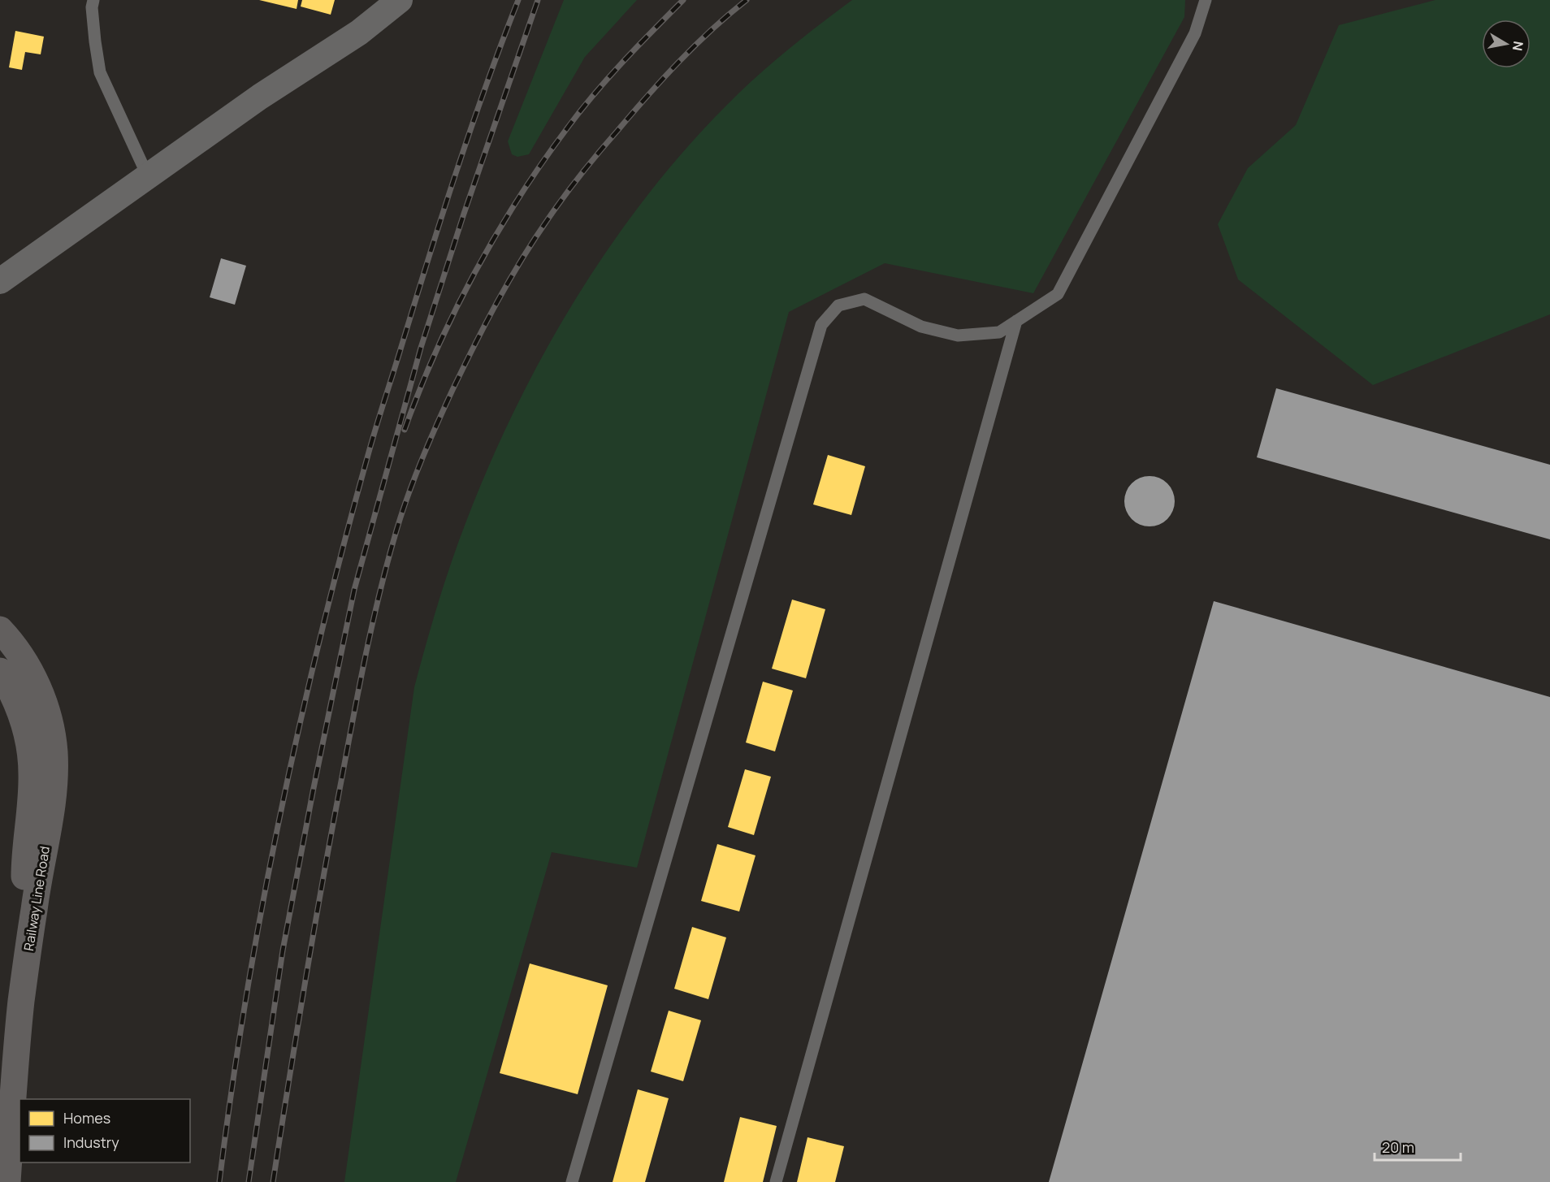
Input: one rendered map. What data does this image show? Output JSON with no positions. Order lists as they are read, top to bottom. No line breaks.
{"streets":{"main road":["Railway Line Road"]},"legend":["Homes","Industry"],"scale_bar":"20 m","north":"right"}
